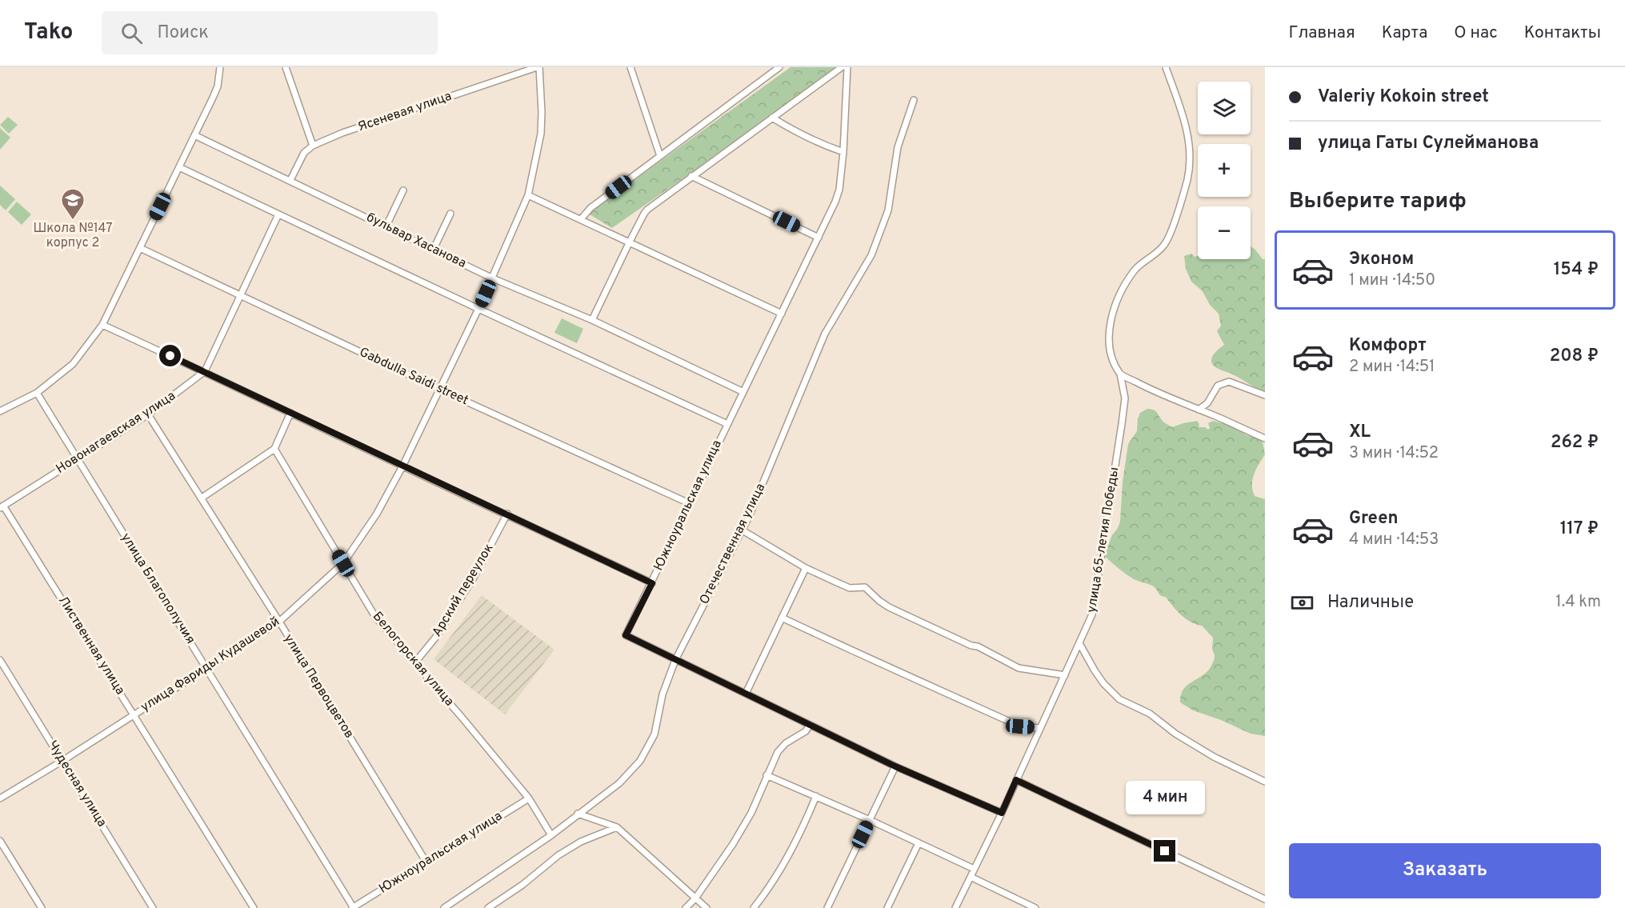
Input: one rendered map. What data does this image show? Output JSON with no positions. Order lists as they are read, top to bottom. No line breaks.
{"streets":{"street":["Ясеневая улица","бульвар Хасанова","Gabdulla Saidi street","Новонагаевская улица","Южноуральская улица","улица 65-летия Победы","Отечественная улица","улица Благополучия","Арский переулок","Лиственная улица","Белогорская улица","улица Фариды Кудашевой","улица Первоцветов","Чудесная улица"]},"crossings":[["Ясеневая улица","бульвар Хасанова"],["Ясеневая улица","улица Фариды Кудашевой"],["бульвар Хасанова","Южноуральская улица"],["бульвар Хасанова","улица Фариды Кудашевой"],["Gabdulla Saidi street","Новонагаевская улица"],["Gabdulla Saidi street","Южноуральская улица"],["Gabdulla Saidi street","улица Фариды Кудашевой"],["Новонагаевская улица","улица Благополучия"],["Новонагаевская улица","Лиственная улица"],["Новонагаевская улица","улица Первоцветов"],["Южноуральская улица","улица 65-летия Победы"],["Южноуральская улица","Отечественная улица"],["Южноуральская улица","улица Благополучия"],["Южноуральская улица","Белогорская улица"],["Южноуральская улица","улица Первоцветов"],["Отечественная улица","Белогорская улица"],["улица Благополучия","улица Фариды Кудашевой"],["Арский переулок","Белогорская улица"],["Лиственная улица","улица Фариды Кудашевой"],["Белогорская улица","улица Фариды Кудашевой"],["улица Фариды Кудашевой","улица Первоцветов"],["улица Фариды Кудашевой","Чудесная улица"]],"places":{"school or university":["Школа №147 корпус 2"]},"page":{"header":"Tako","search":"Поиск","nav":["Главная","Карта","О нас","Контакты"],"banner":["Valeriy Kokoin street","улица Гаты Сулейманова"],"map_buttons":["+","−"],"heading":"Выберите тариф","list":[{"name":"Эконом","note":"1 мин · 14:50","value":"154 ₽"},{"name":"Комфорт","note":"2 мин · 14:51","value":"208 ₽"},{"name":"XL","note":"3 мин · 14:52","value":"262 ₽"},{"name":"Green","note":"4 мин · 14:53","value":"117 ₽"}],"pay":["Наличные","1.4 km"],"bubble":"4 мин","buttons":"Заказать"}}
